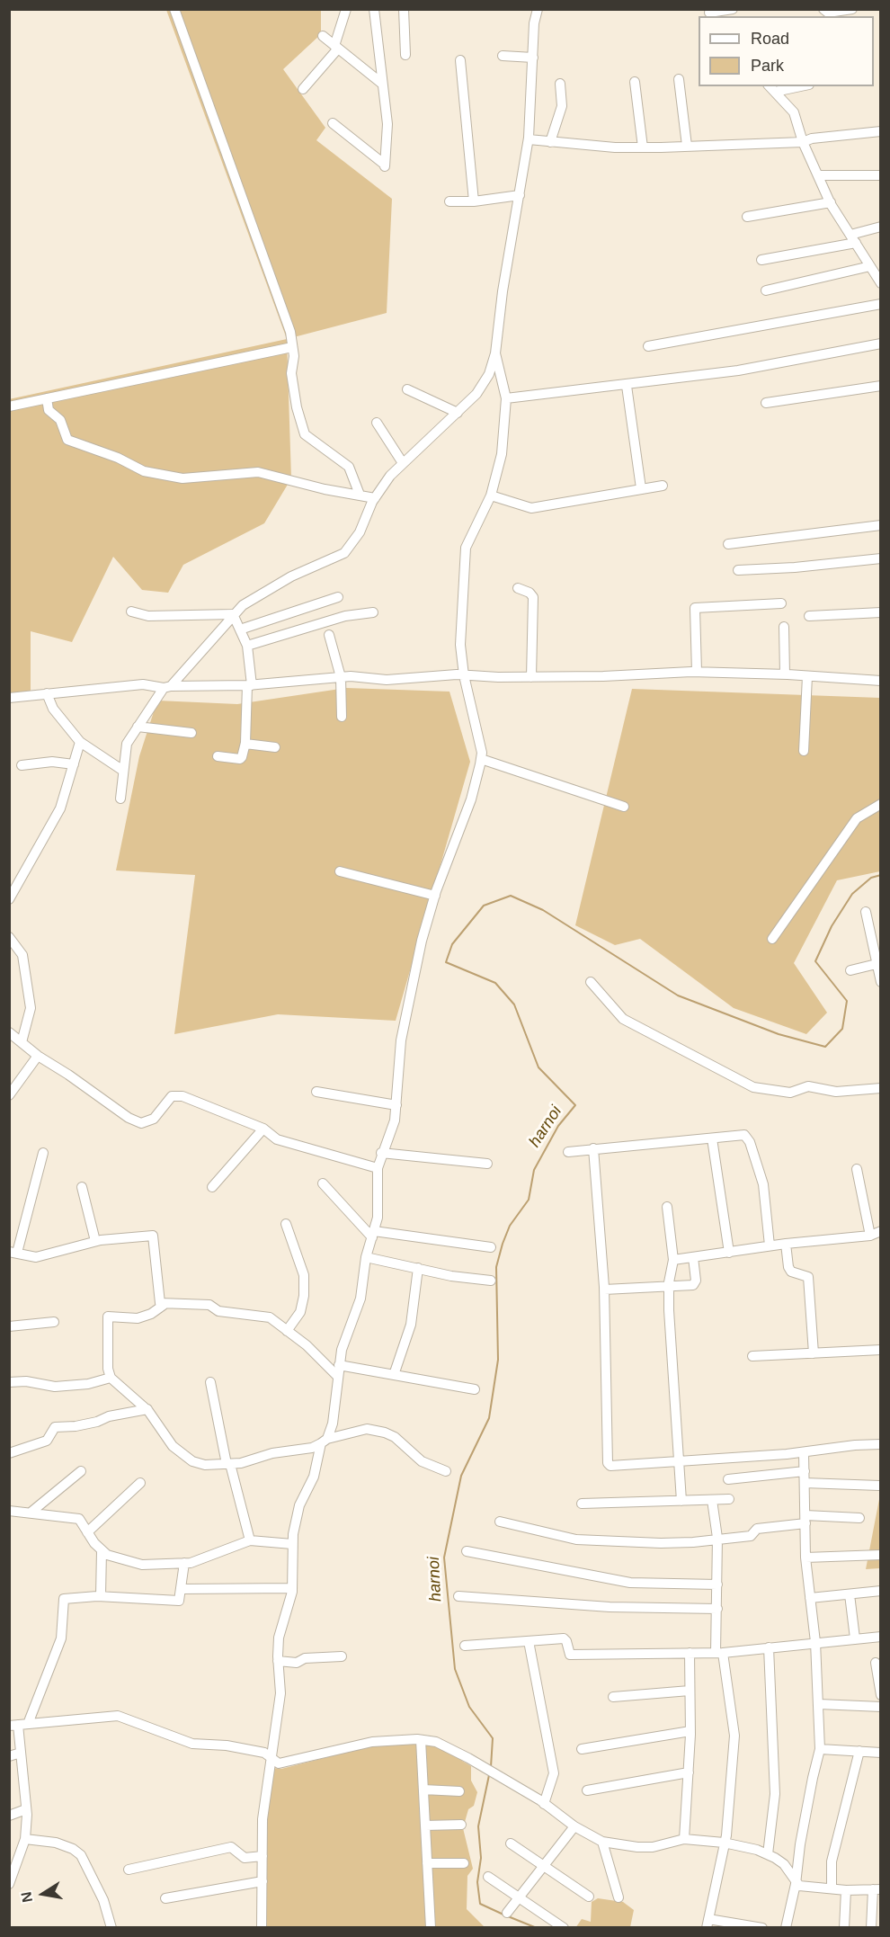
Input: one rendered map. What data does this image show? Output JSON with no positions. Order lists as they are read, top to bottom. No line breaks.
{"water":["harnoi"],"legend":["Road","Park"],"north":"left"}
